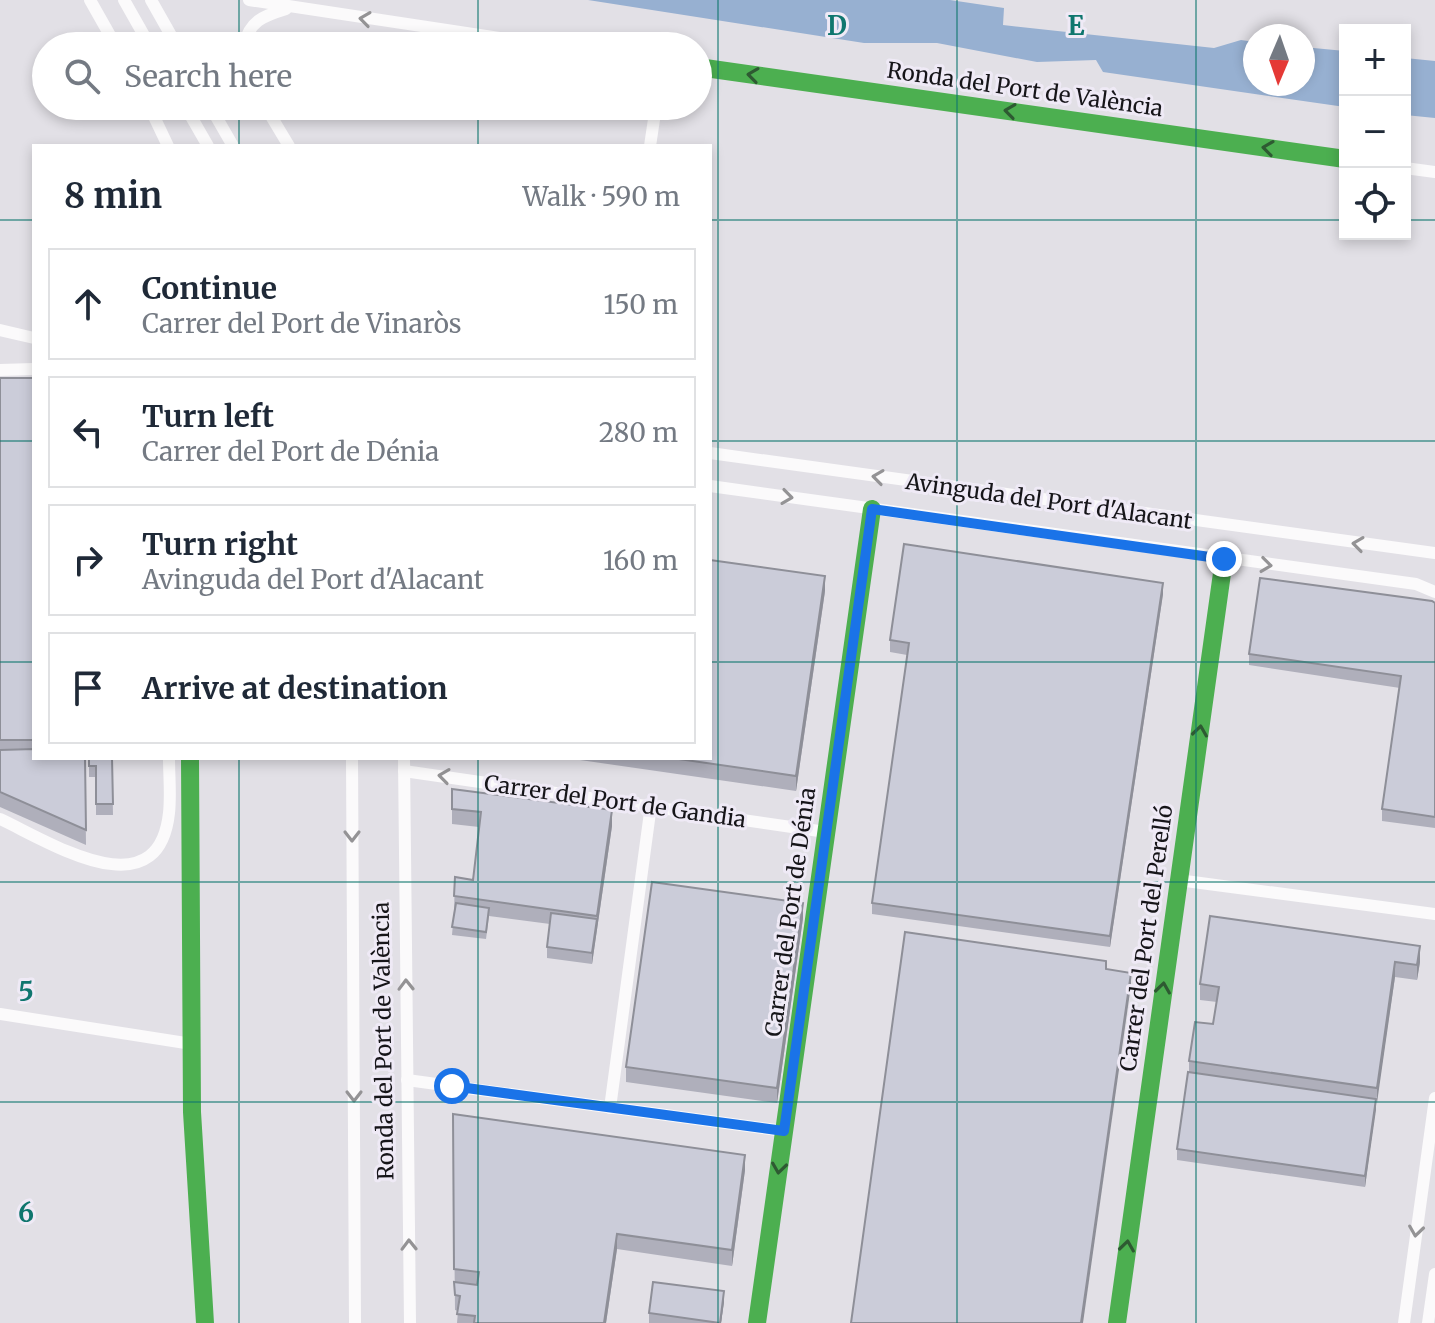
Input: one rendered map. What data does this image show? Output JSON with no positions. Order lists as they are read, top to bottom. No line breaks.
{"streets":{"street":["Ronda del Port de València","Avinguda del Port d'Alacant","Carrer del Port de Gandia","Carrer del Port de Dénia","Carrer del Port del Perelló"]},"crossings":[["Ronda del Port de València","Carrer del Port de Gandia"],["Avinguda del Port d'Alacant","Carrer del Port de Dénia"],["Avinguda del Port d'Alacant","Carrer del Port del Perelló"],["Carrer del Port de Gandia","Carrer del Port de Dénia"]],"one_way":["Carrer del Port de Gandia","Carrer del Port del Perelló"],"north":"bottom","page":{"map_buttons":["+","−"],"search":"Search here","heading":["8 min","Walk · 590 m"],"list":[["Continue","Carrer del Port de Vinaròs","150 m"],["Turn left","Carrer del Port de Dénia","280 m"],["Turn right","Avinguda del Port d'Alacant","160 m"],"Arrive at destination"]},"grid":{"columns":["D","E"],"rows":["5","6"]}}
